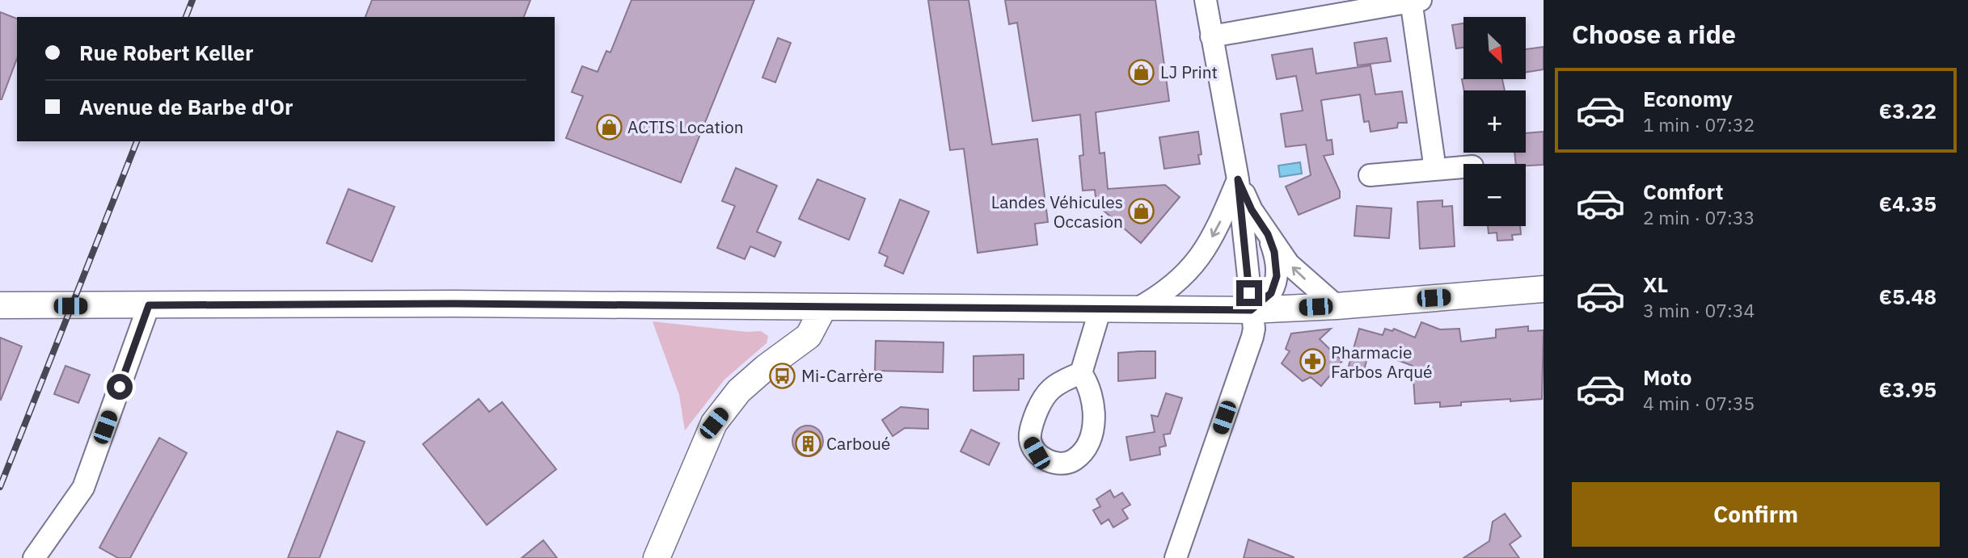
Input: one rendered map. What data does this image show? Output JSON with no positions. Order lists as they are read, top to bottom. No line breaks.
{"places":{"shop":["LJ Print","ACTIS Location","Landes Véhicules Occasion"],"pharmacy":["Pharmacie Farbos Arqué"],"bus stop":["Mi-Carrère"],"building":["Carboué"]},"north":"bottom right","page":{"heading":"Choose a ride","map_buttons":["+","−"],"banner":["Rue Robert Keller","Avenue de Barbe d'Or"],"list":[{"name":"Economy","note":"1 min · 07:32","value":"€3.22"},{"name":"Comfort","note":"2 min · 07:33","value":"€4.35"},{"name":"XL","note":"3 min · 07:34","value":"€5.48"},{"name":"Moto","note":"4 min · 07:35","value":"€3.95"}],"buttons":"Confirm"}}
